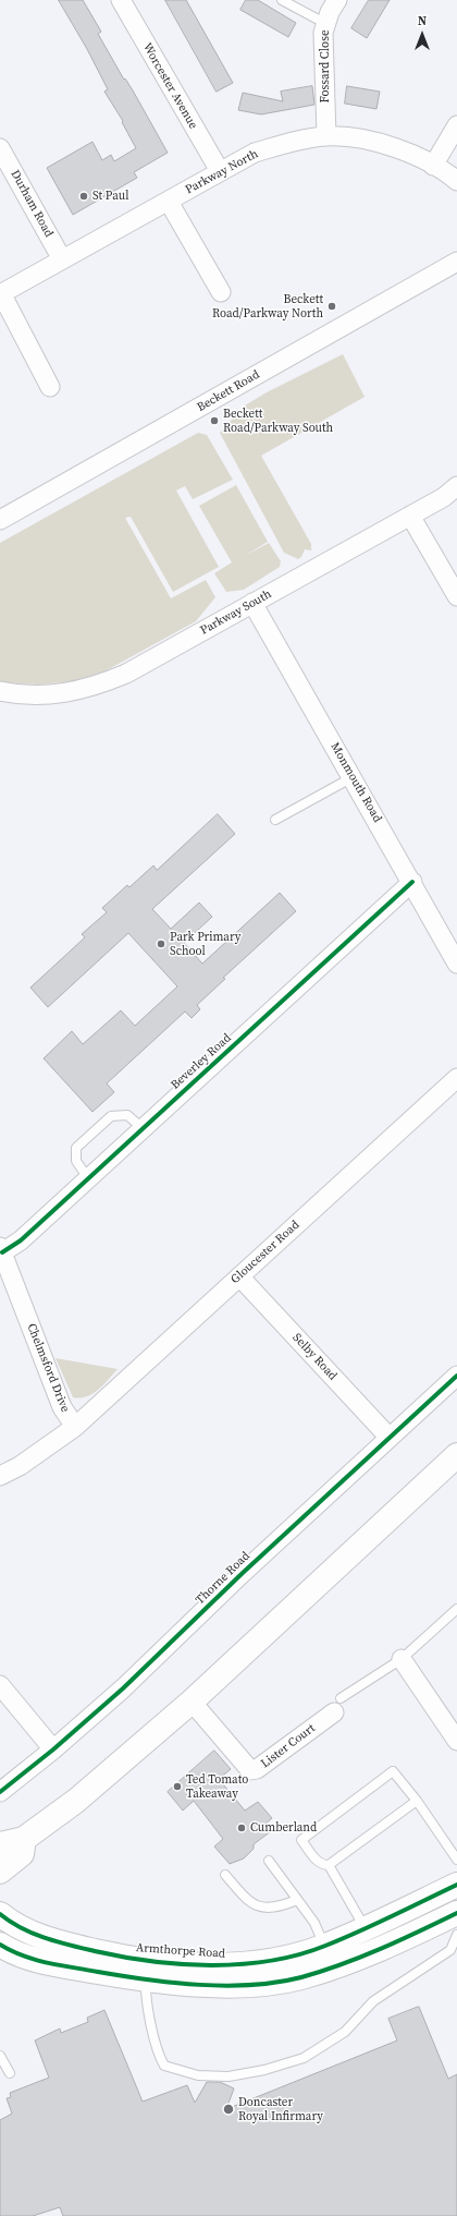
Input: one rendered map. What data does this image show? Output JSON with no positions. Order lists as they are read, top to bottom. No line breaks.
{"streets":{"street":["Fossard Close","Worcester Avenue","Parkway North","Durham Road","Beckett Road","Parkway South","Monmouth Road","Beverley Road","Gloucester Road","Selby Road","Chelmsford Drive","Thorne Road","Lister Court","Armthorpe Road"]},"crossings":[["Fossard Close","Parkway North"],["Worcester Avenue","Parkway North"],["Parkway North","Durham Road"],["Parkway South","Monmouth Road"],["Monmouth Road","Beverley Road"],["Beverley Road","Chelmsford Drive"],["Gloucester Road","Selby Road"],["Gloucester Road","Chelmsford Drive"],["Selby Road","Thorne Road"]],"places":["St Paul","Beckett Road/Parkway North","Beckett Road/Parkway South","Park Primary School","Ted Tomato Takeaway","Cumberland","Doncaster Royal Infirmary"],"north":"top"}
